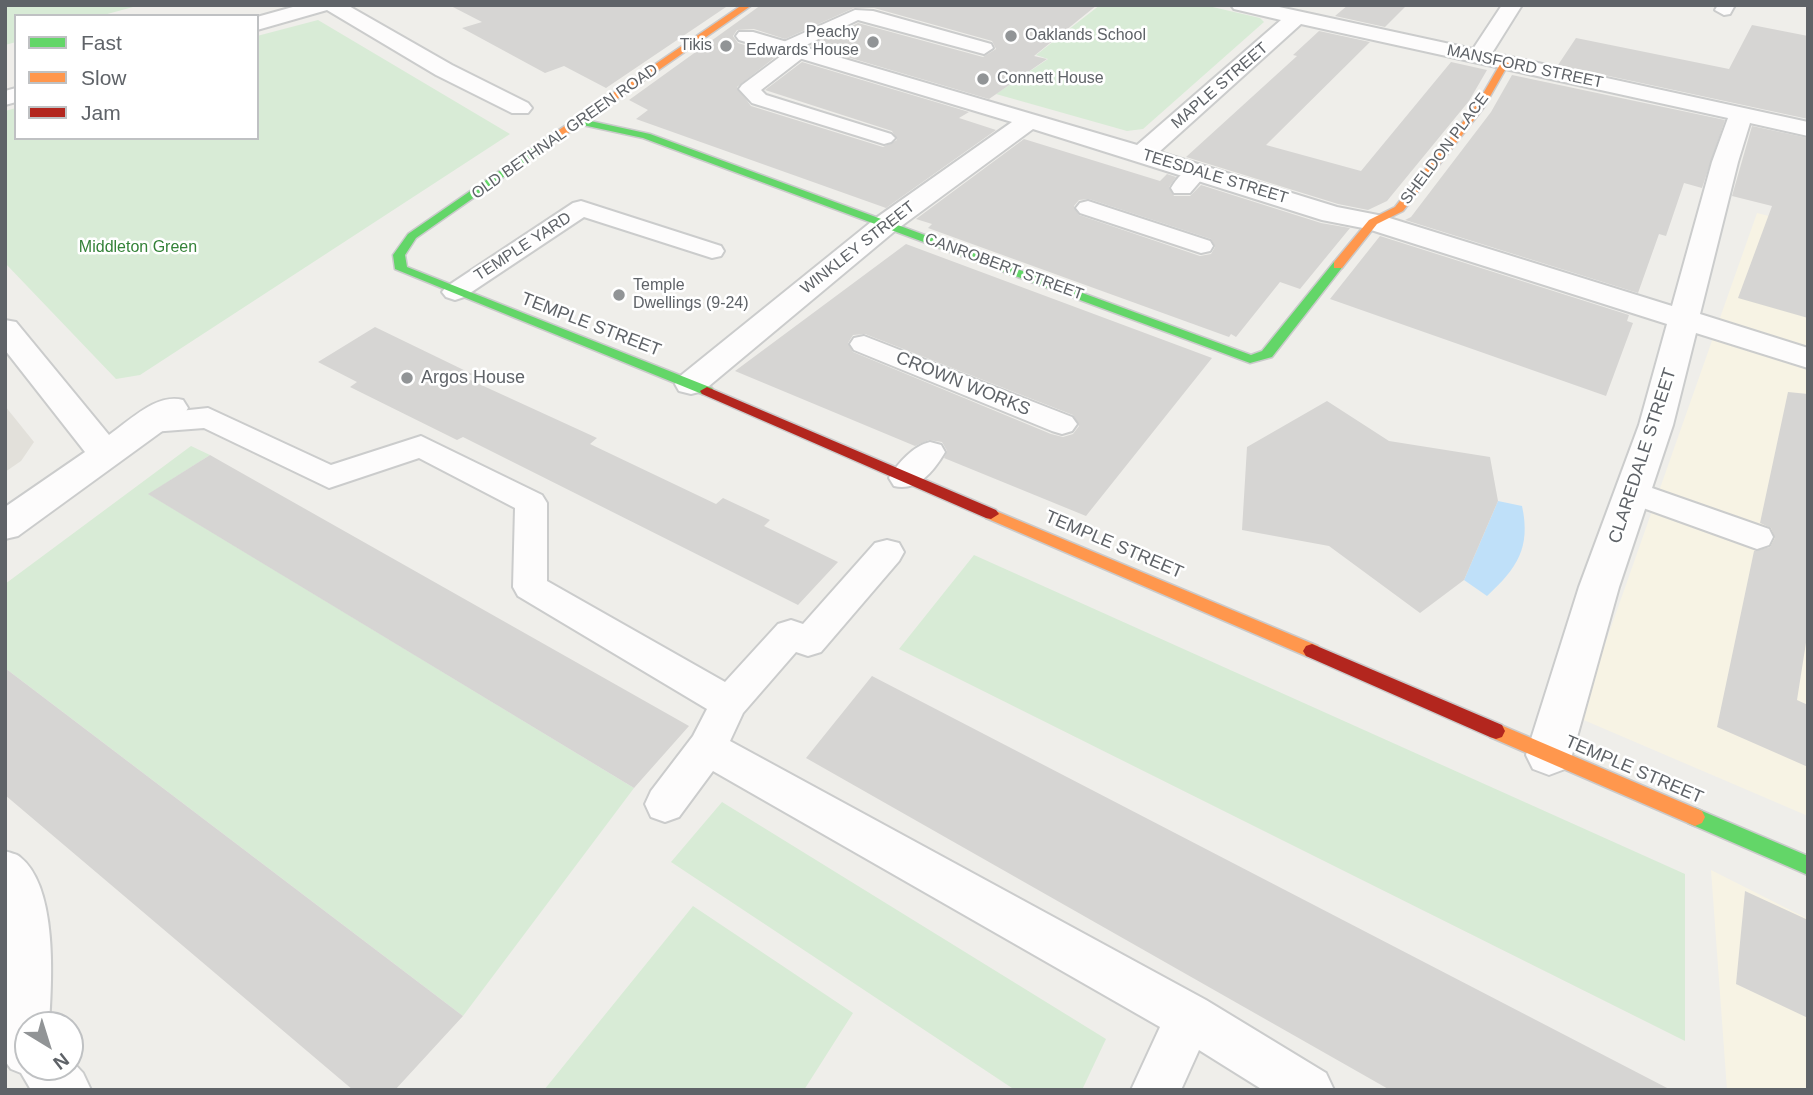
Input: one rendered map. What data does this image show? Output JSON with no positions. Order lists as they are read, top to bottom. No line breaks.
{"streets":{"street":["MANSFORD STREET","MAPLE STREET","OLD BETHNAL GREEN ROAD","SHELDON PLACE","TEESDALE STREET","WINKLEY STREET","CANROBERT STREET","TEMPLE STREET","CLAREDALE STREET"],"lane":["TEMPLE YARD","CROWN WORKS"]},"crossings":[["MANSFORD STREET","MAPLE STREET"],["MANSFORD STREET","SHELDON PLACE"],["MANSFORD STREET","CLAREDALE STREET"],["MAPLE STREET","TEESDALE STREET"],["OLD BETHNAL GREEN ROAD","CANROBERT STREET"],["OLD BETHNAL GREEN ROAD","TEMPLE STREET"],["SHELDON PLACE","TEESDALE STREET"],["SHELDON PLACE","CANROBERT STREET"],["TEESDALE STREET","WINKLEY STREET"],["TEESDALE STREET","CANROBERT STREET"],["TEESDALE STREET","CLAREDALE STREET"],["TEMPLE YARD","TEMPLE STREET"],["WINKLEY STREET","CANROBERT STREET"],["WINKLEY STREET","TEMPLE STREET"],["TEMPLE STREET","CLAREDALE STREET"]],"parks":["Middleton Green"],"places":["Oaklands School","Peachy Edwards House","Tikis","Connett House","Temple Dwellings (9-24)","Argos House"],"legend":["Fast","Slow","Jam"],"north":"bottom right"}
